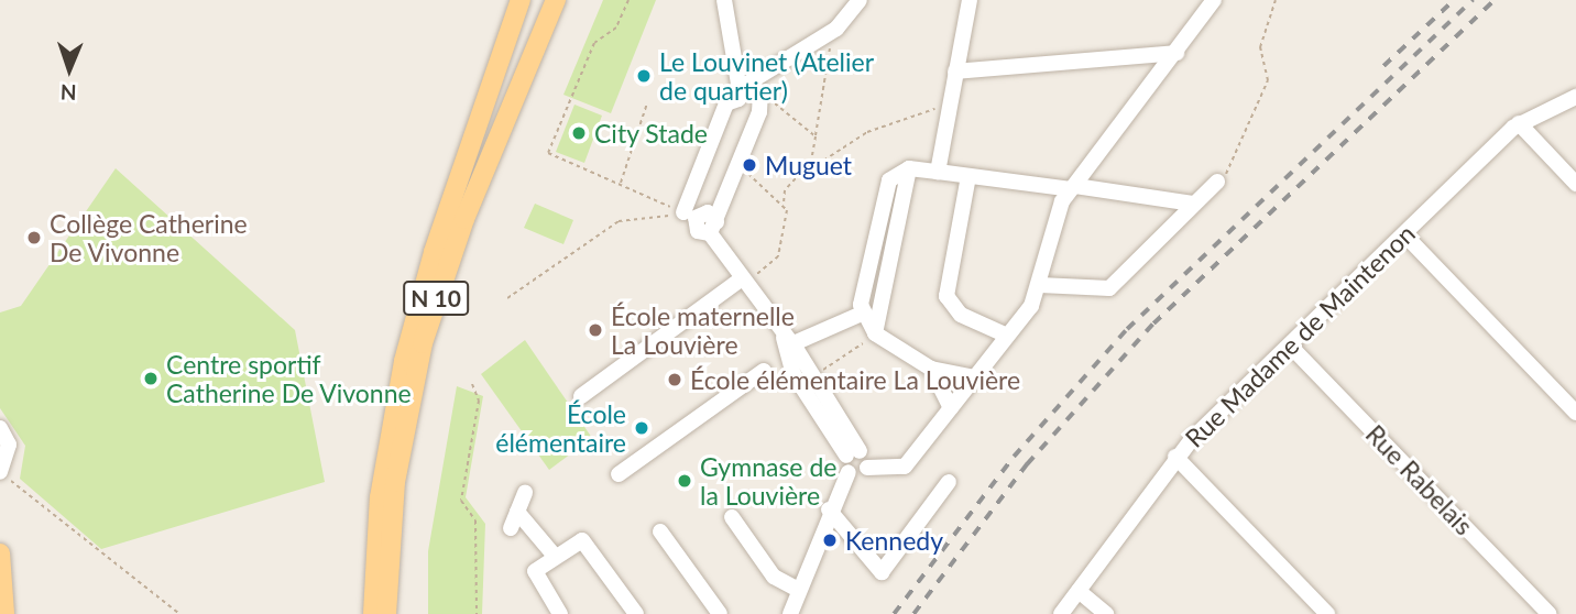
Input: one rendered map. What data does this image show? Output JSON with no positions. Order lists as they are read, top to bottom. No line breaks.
{"streets":{"main road":["N 10"],"street":["Rue Madame de Maintenon","Rue Rabelais"]},"crossings":[["Rue Madame de Maintenon","Rue Rabelais"]],"places":["Le Louvinet (Atelier de quartier)","City Stade","Muguet","Collège Catherine De Vivonne","École maternelle La Louvière","Centre sportif Catherine De Vivonne","École élémentaire La Louvière","École élémentaire","Gymnase de la Louvière","Kennedy"],"north":"bottom"}
